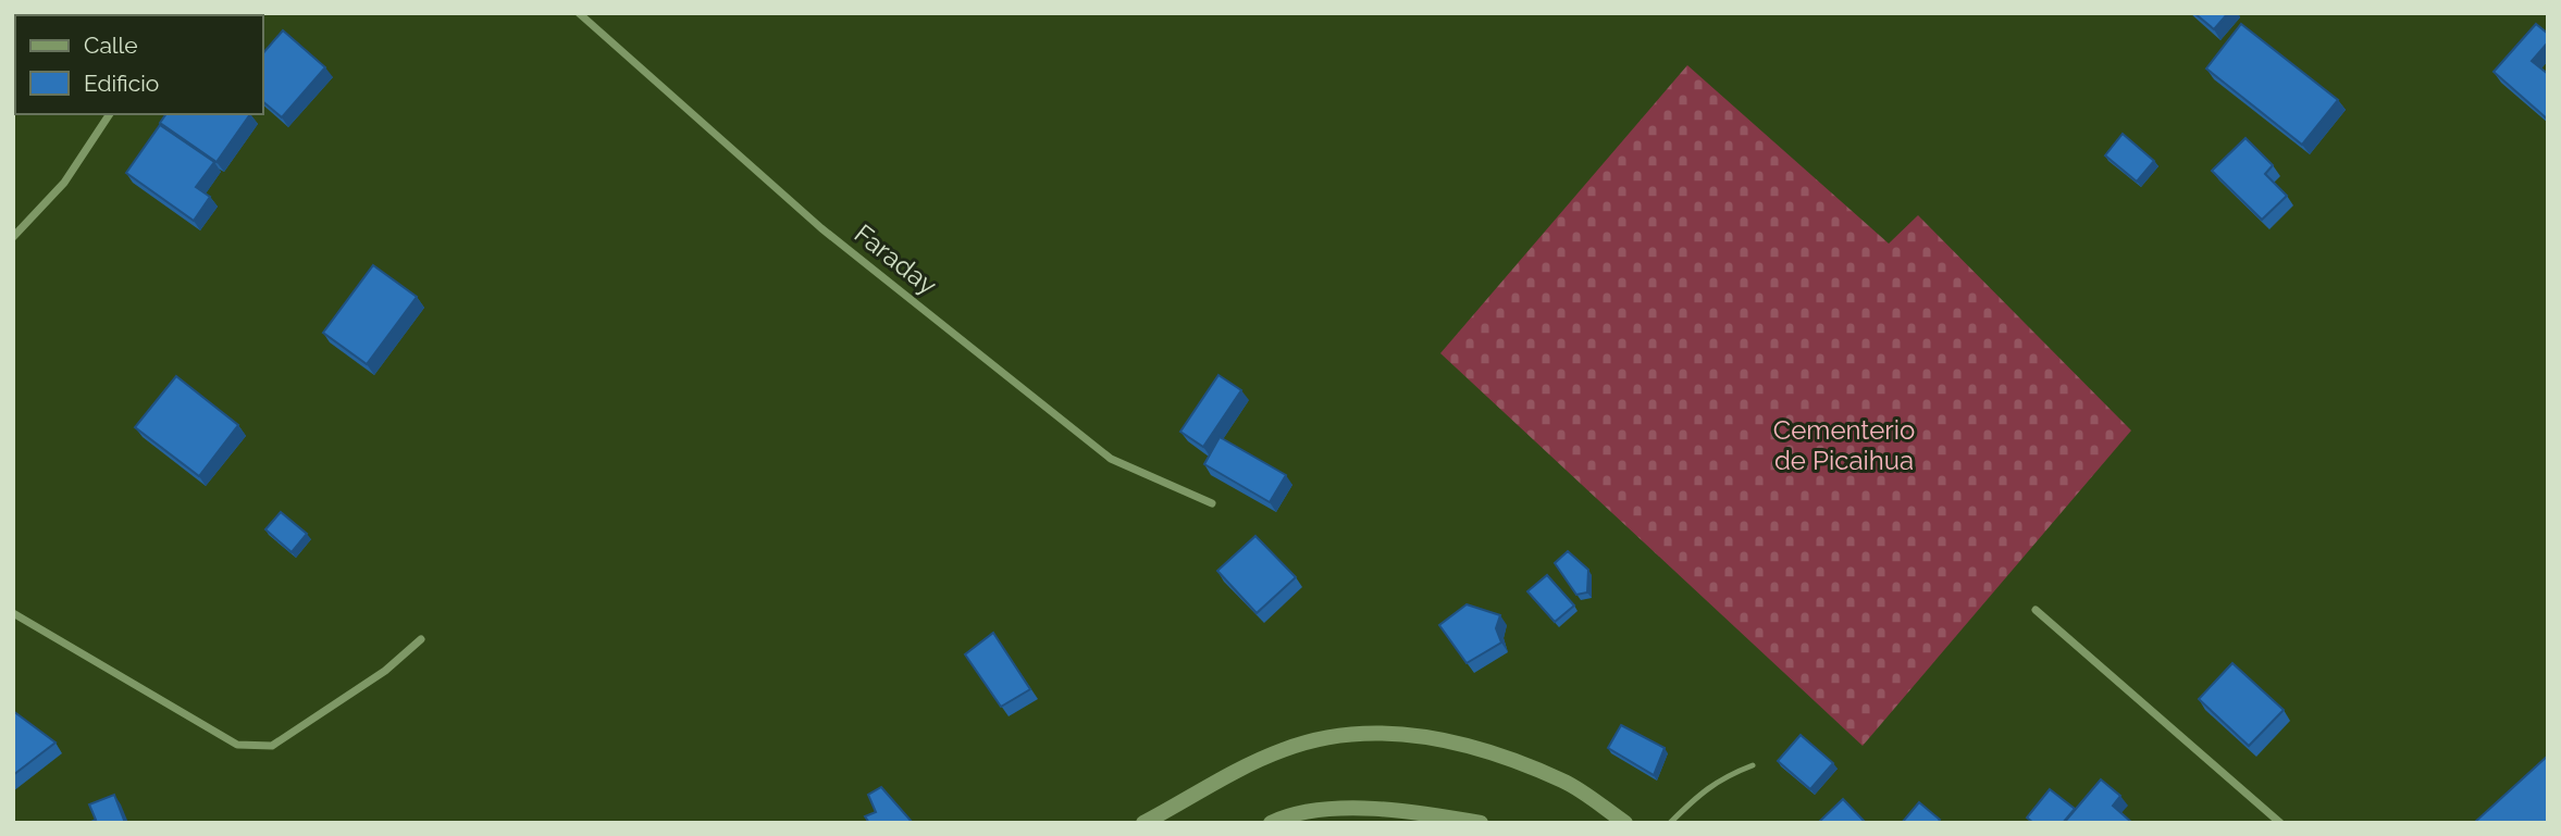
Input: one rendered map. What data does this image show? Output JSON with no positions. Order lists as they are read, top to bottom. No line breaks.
{"streets":{"street":["Faraday"]},"parks":["Cementerio de Picaihua"],"legend":["Calle","Edificio"]}
